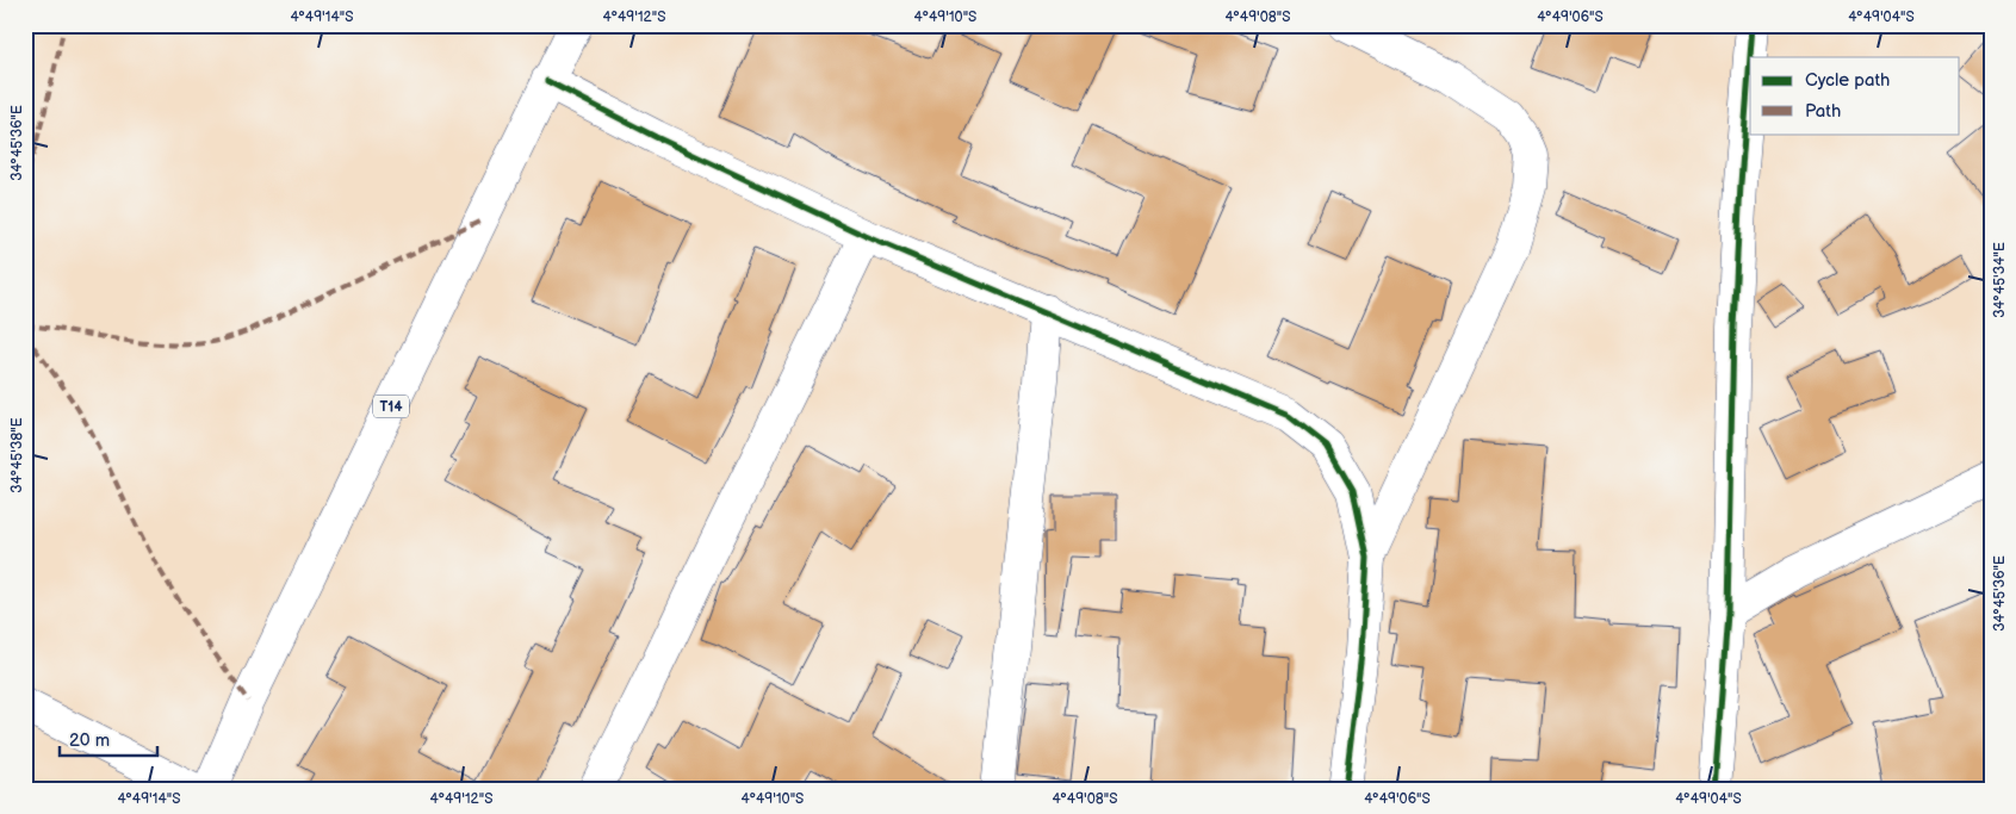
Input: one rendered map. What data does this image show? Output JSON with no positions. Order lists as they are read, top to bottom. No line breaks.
{"streets":{"main road":["T14"]},"legend":["Cycle path","Path"],"scale_bar":"20 m","coordinates":["4°49'14\"S","4°49'12\"S","4°49'10\"S","4°49'08\"S","4°49'06\"S","4°49'04\"S","34°45'36\"E","34°45'34\"E","34°45'38\"E"]}
